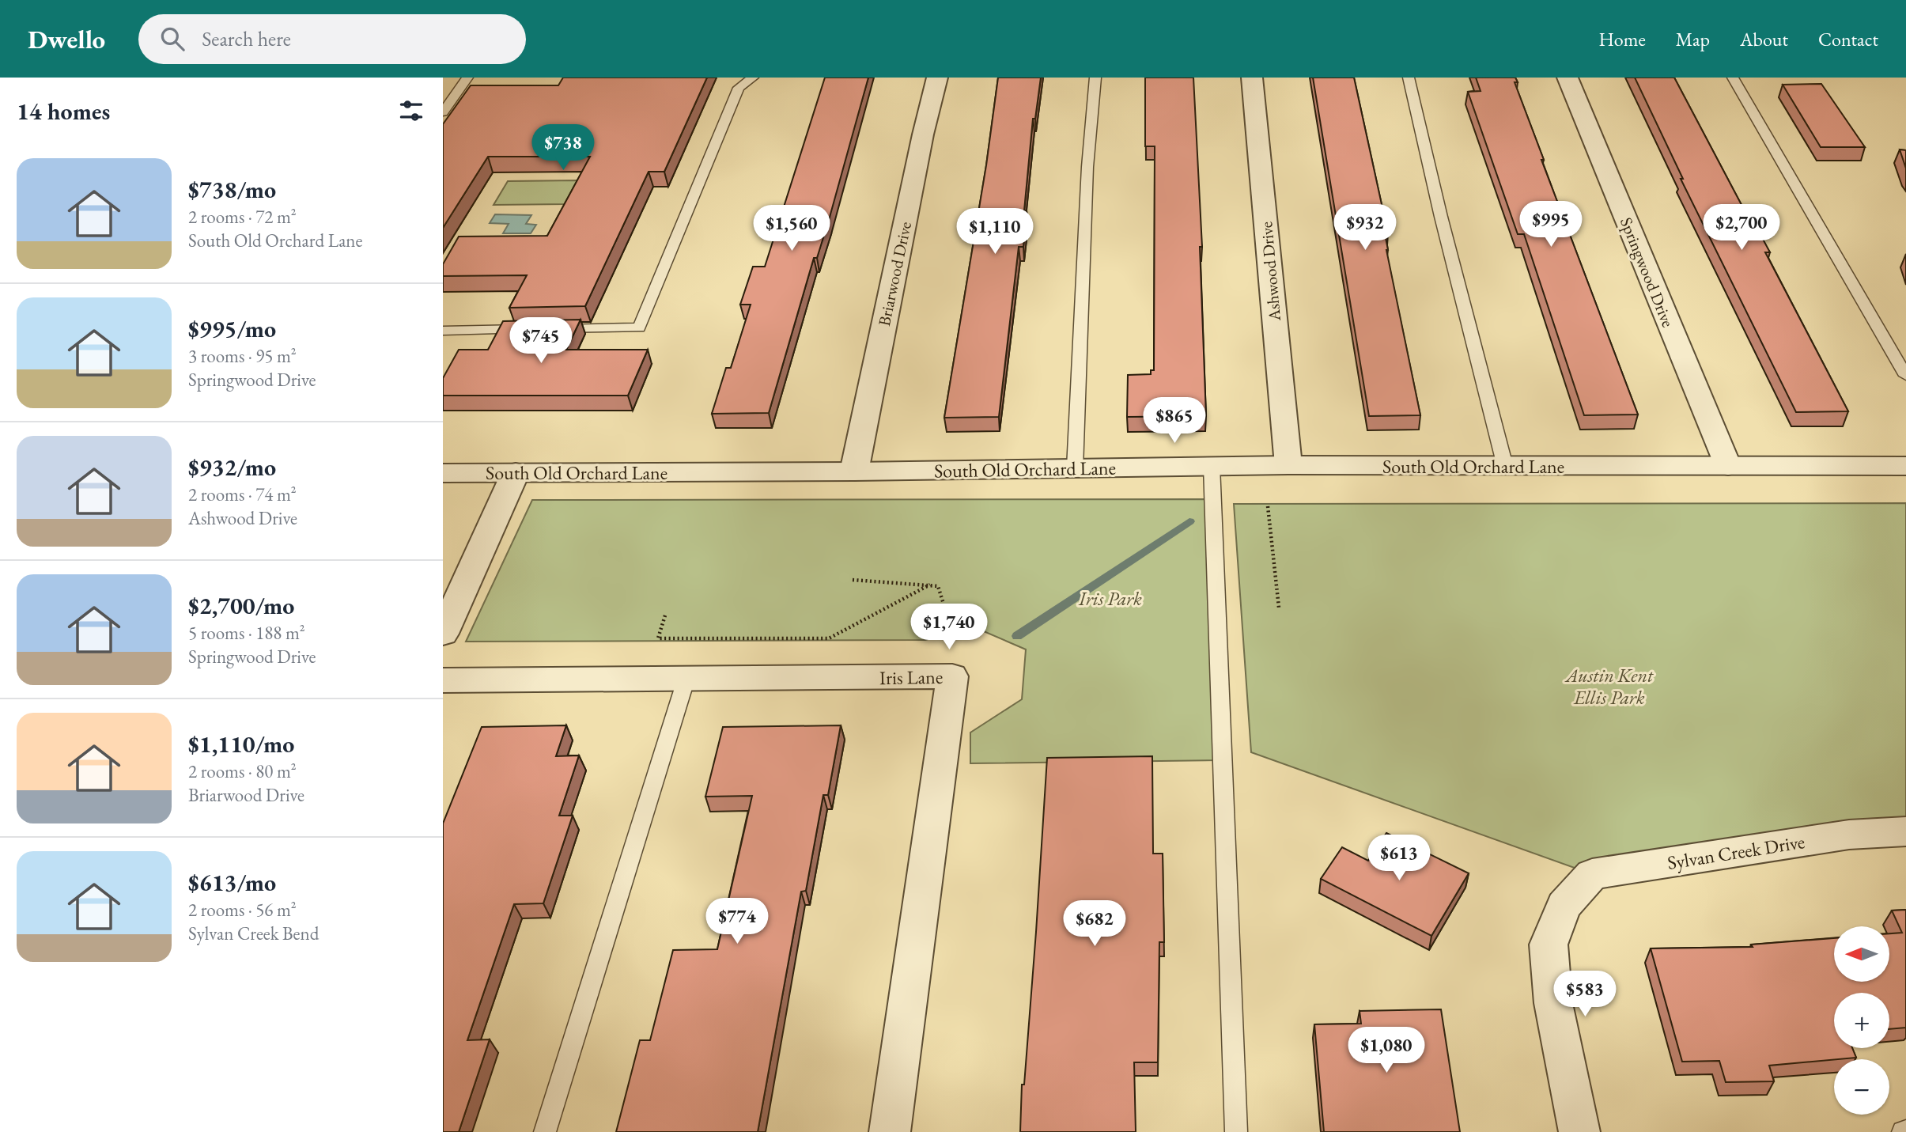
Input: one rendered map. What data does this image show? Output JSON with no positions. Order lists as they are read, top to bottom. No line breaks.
{"streets":{"street":["Ashwood Drive","Springwood Drive","Briarwood Drive","South Old Orchard Lane","Iris Lane","Sylvan Creek Drive"]},"crossings":[["Ashwood Drive","South Old Orchard Lane"],["Springwood Drive","South Old Orchard Lane"],["Briarwood Drive","South Old Orchard Lane"]],"parks":["Iris Park","Austin Kent Ellis Park"],"north":"left","page":{"header":"Dwello","search":"Search here","nav":["Home","Map","About","Contact"],"heading":"14 homes","price":["$738","$995","$932","$2,700","$1,560","$1,110","$745","$865","$1,740","$613","$774","$682","$583","$1,080"],"list":[{"name":"$738/mo","note":"2 rooms · 72 m² · South Old Orchard Lane"},{"name":"$995/mo","note":"3 rooms · 95 m² · Springwood Drive"},{"name":"$932/mo","note":"2 rooms · 74 m² · Ashwood Drive"},{"name":"$2,700/mo","note":"5 rooms · 188 m² · Springwood Drive"},{"name":"$1,110/mo","note":"2 rooms · 80 m² · Briarwood Drive"},{"name":"$613/mo","note":"2 rooms · 56 m² · Sylvan Creek Bend"}],"map_buttons":["+","−"]}}
